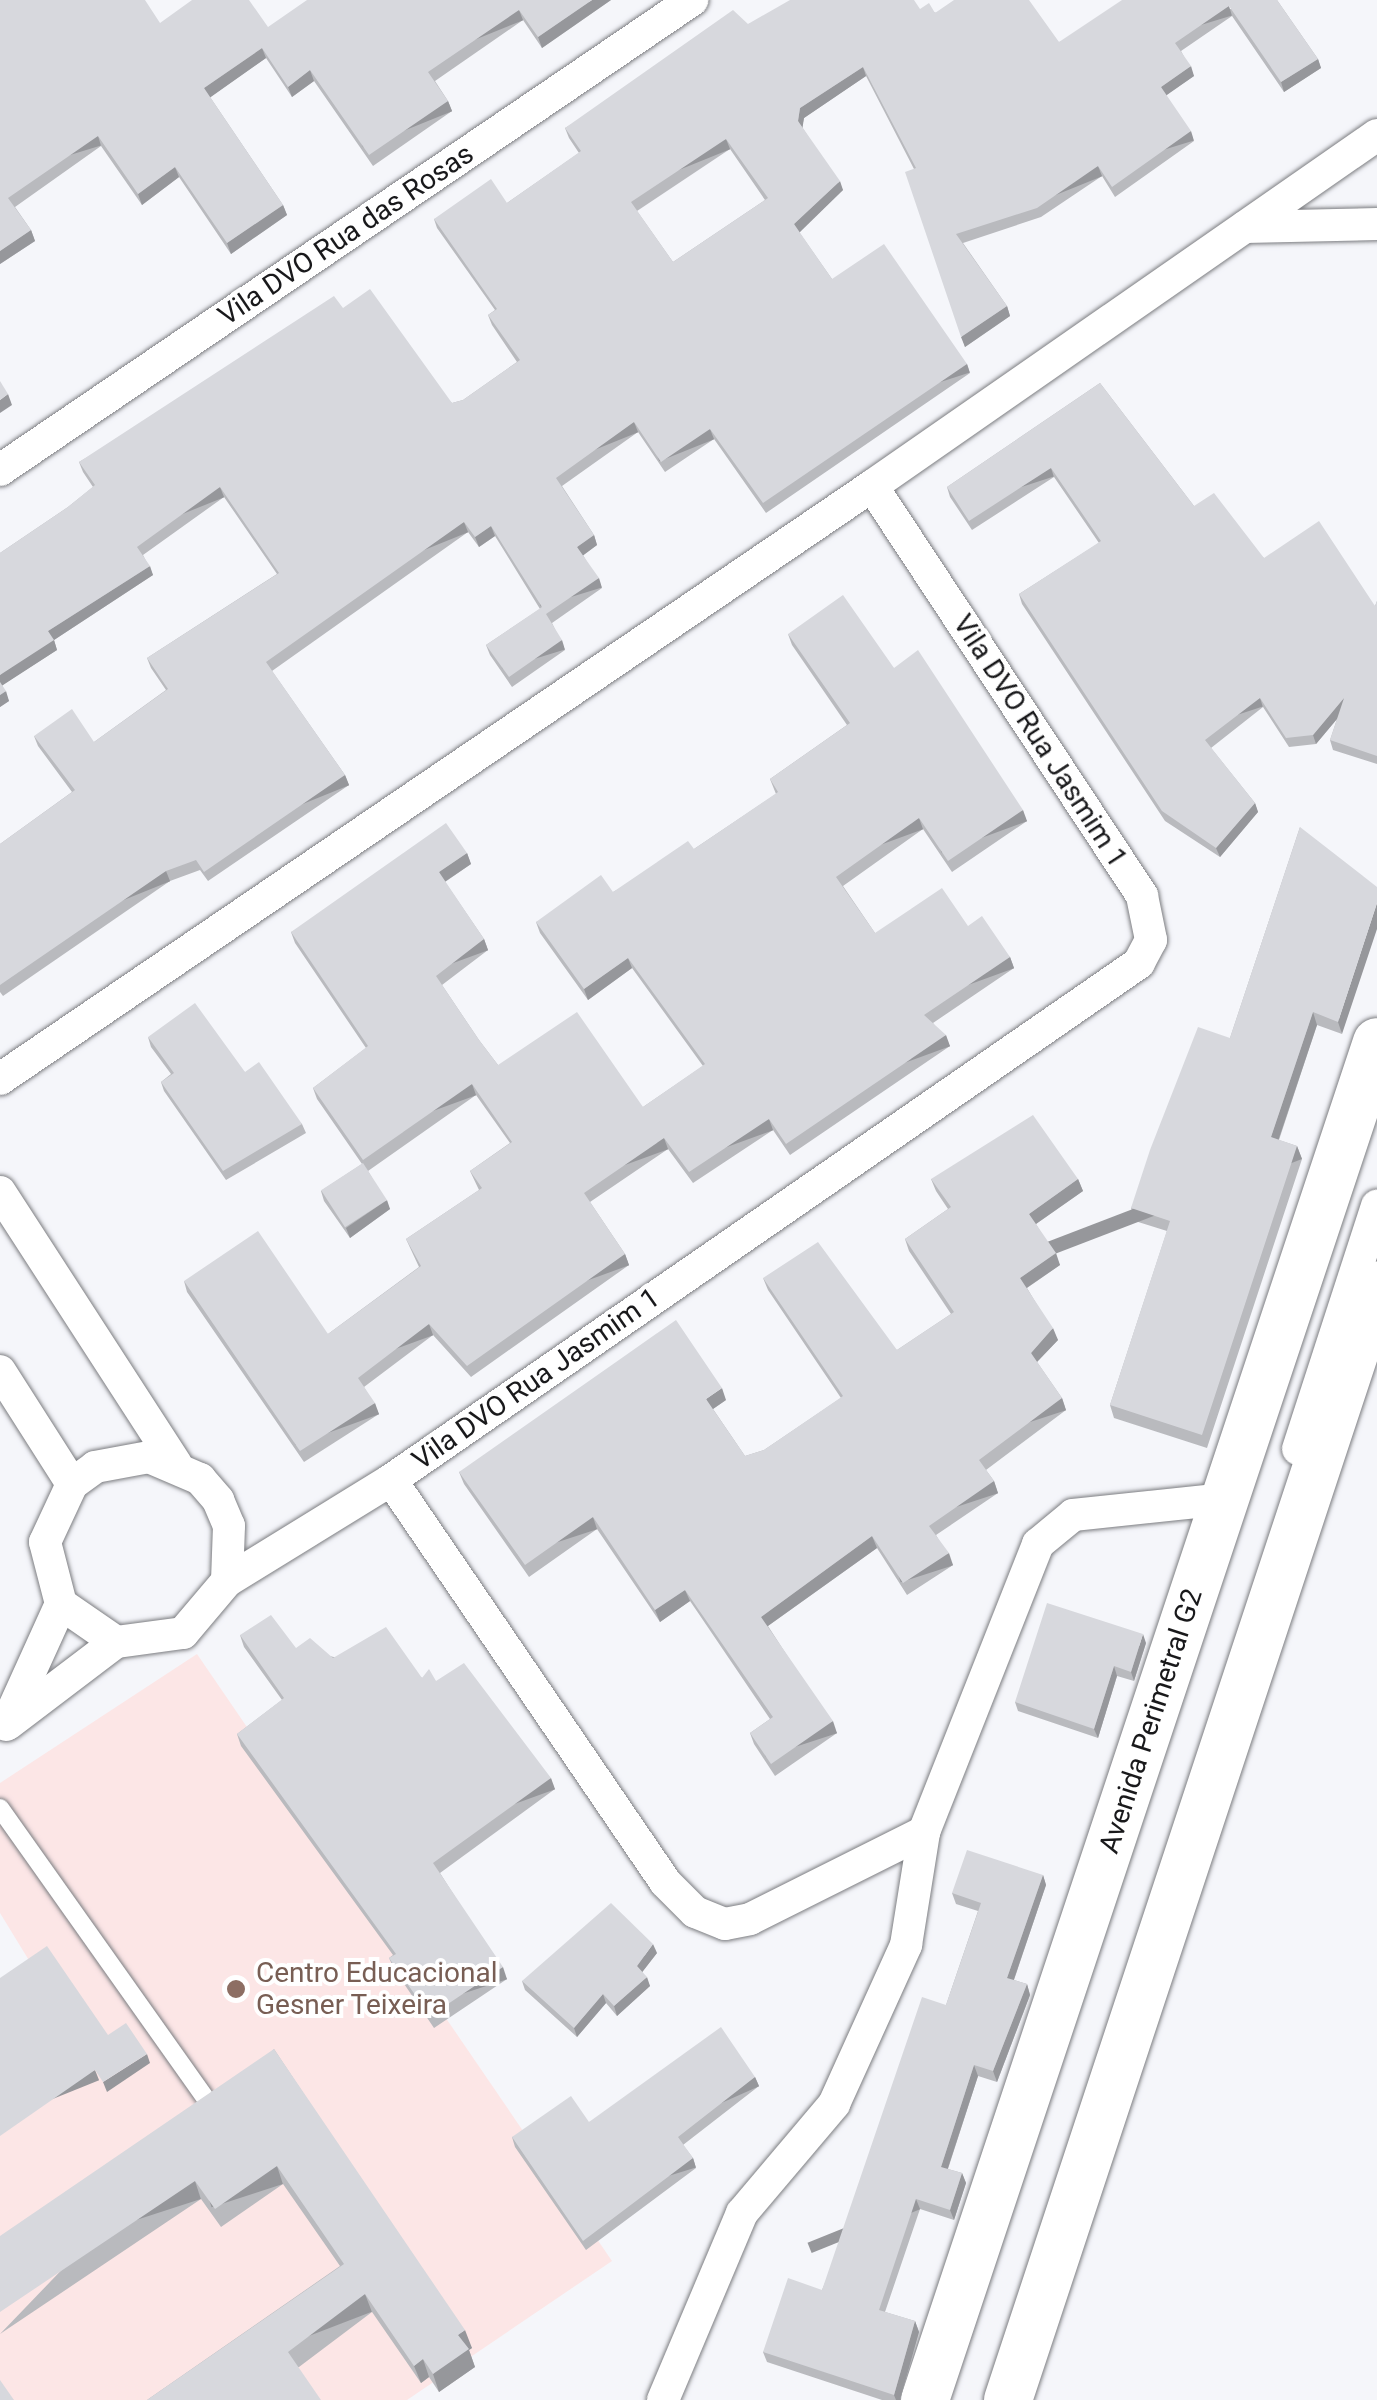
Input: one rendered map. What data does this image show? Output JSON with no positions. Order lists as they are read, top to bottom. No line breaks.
{"streets":{"street":["Vila DVO Rua das Rosas","Vila DVO Rua Jasmim 1","Avenida Perimetral G2"]},"places":["Centro Educacional Gesner Teixeira"]}
